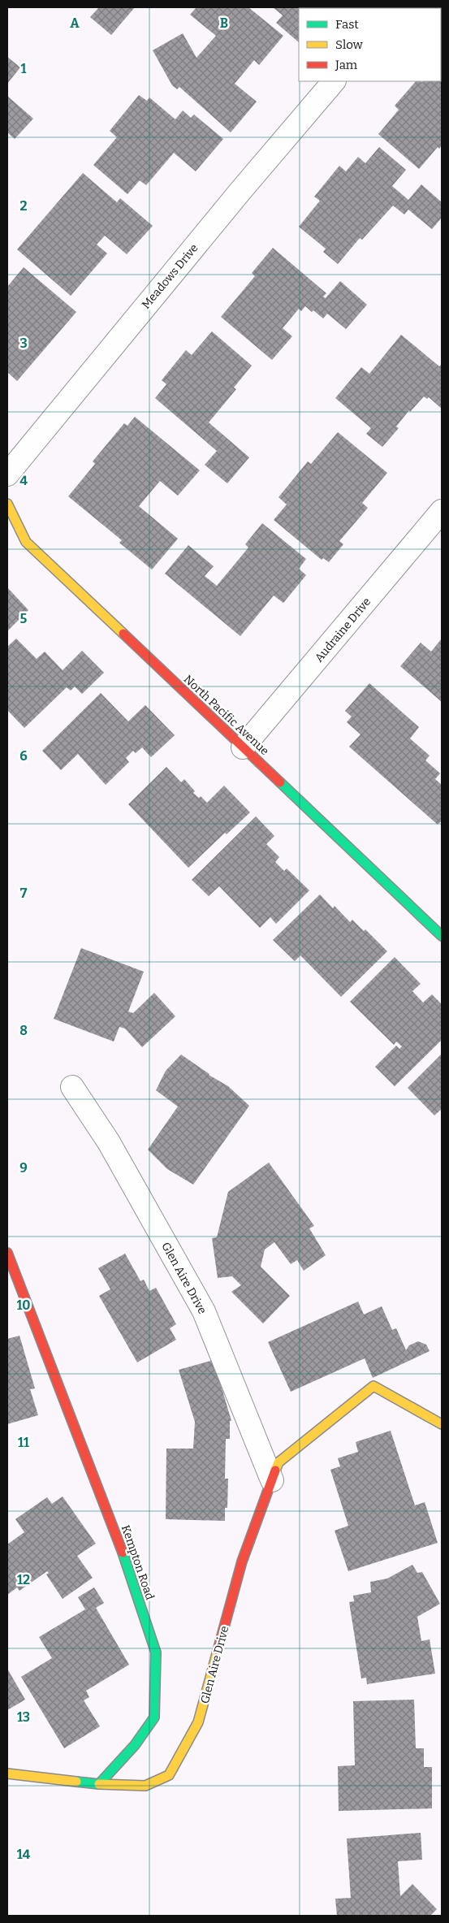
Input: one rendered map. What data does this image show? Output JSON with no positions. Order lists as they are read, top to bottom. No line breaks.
{"streets":{"street":["Meadows Drive","Audraine Drive","North Pacific Avenue","Glen Aire Drive","Kempton Road"]},"crossings":[["Audraine Drive","North Pacific Avenue"],["Glen Aire Drive","Kempton Road"]],"legend":["Fast","Slow","Jam"],"grid":{"columns":["A","B"],"rows":["1","2","3","4","5","6","7","8","9","10","11","12","13","14"]}}
